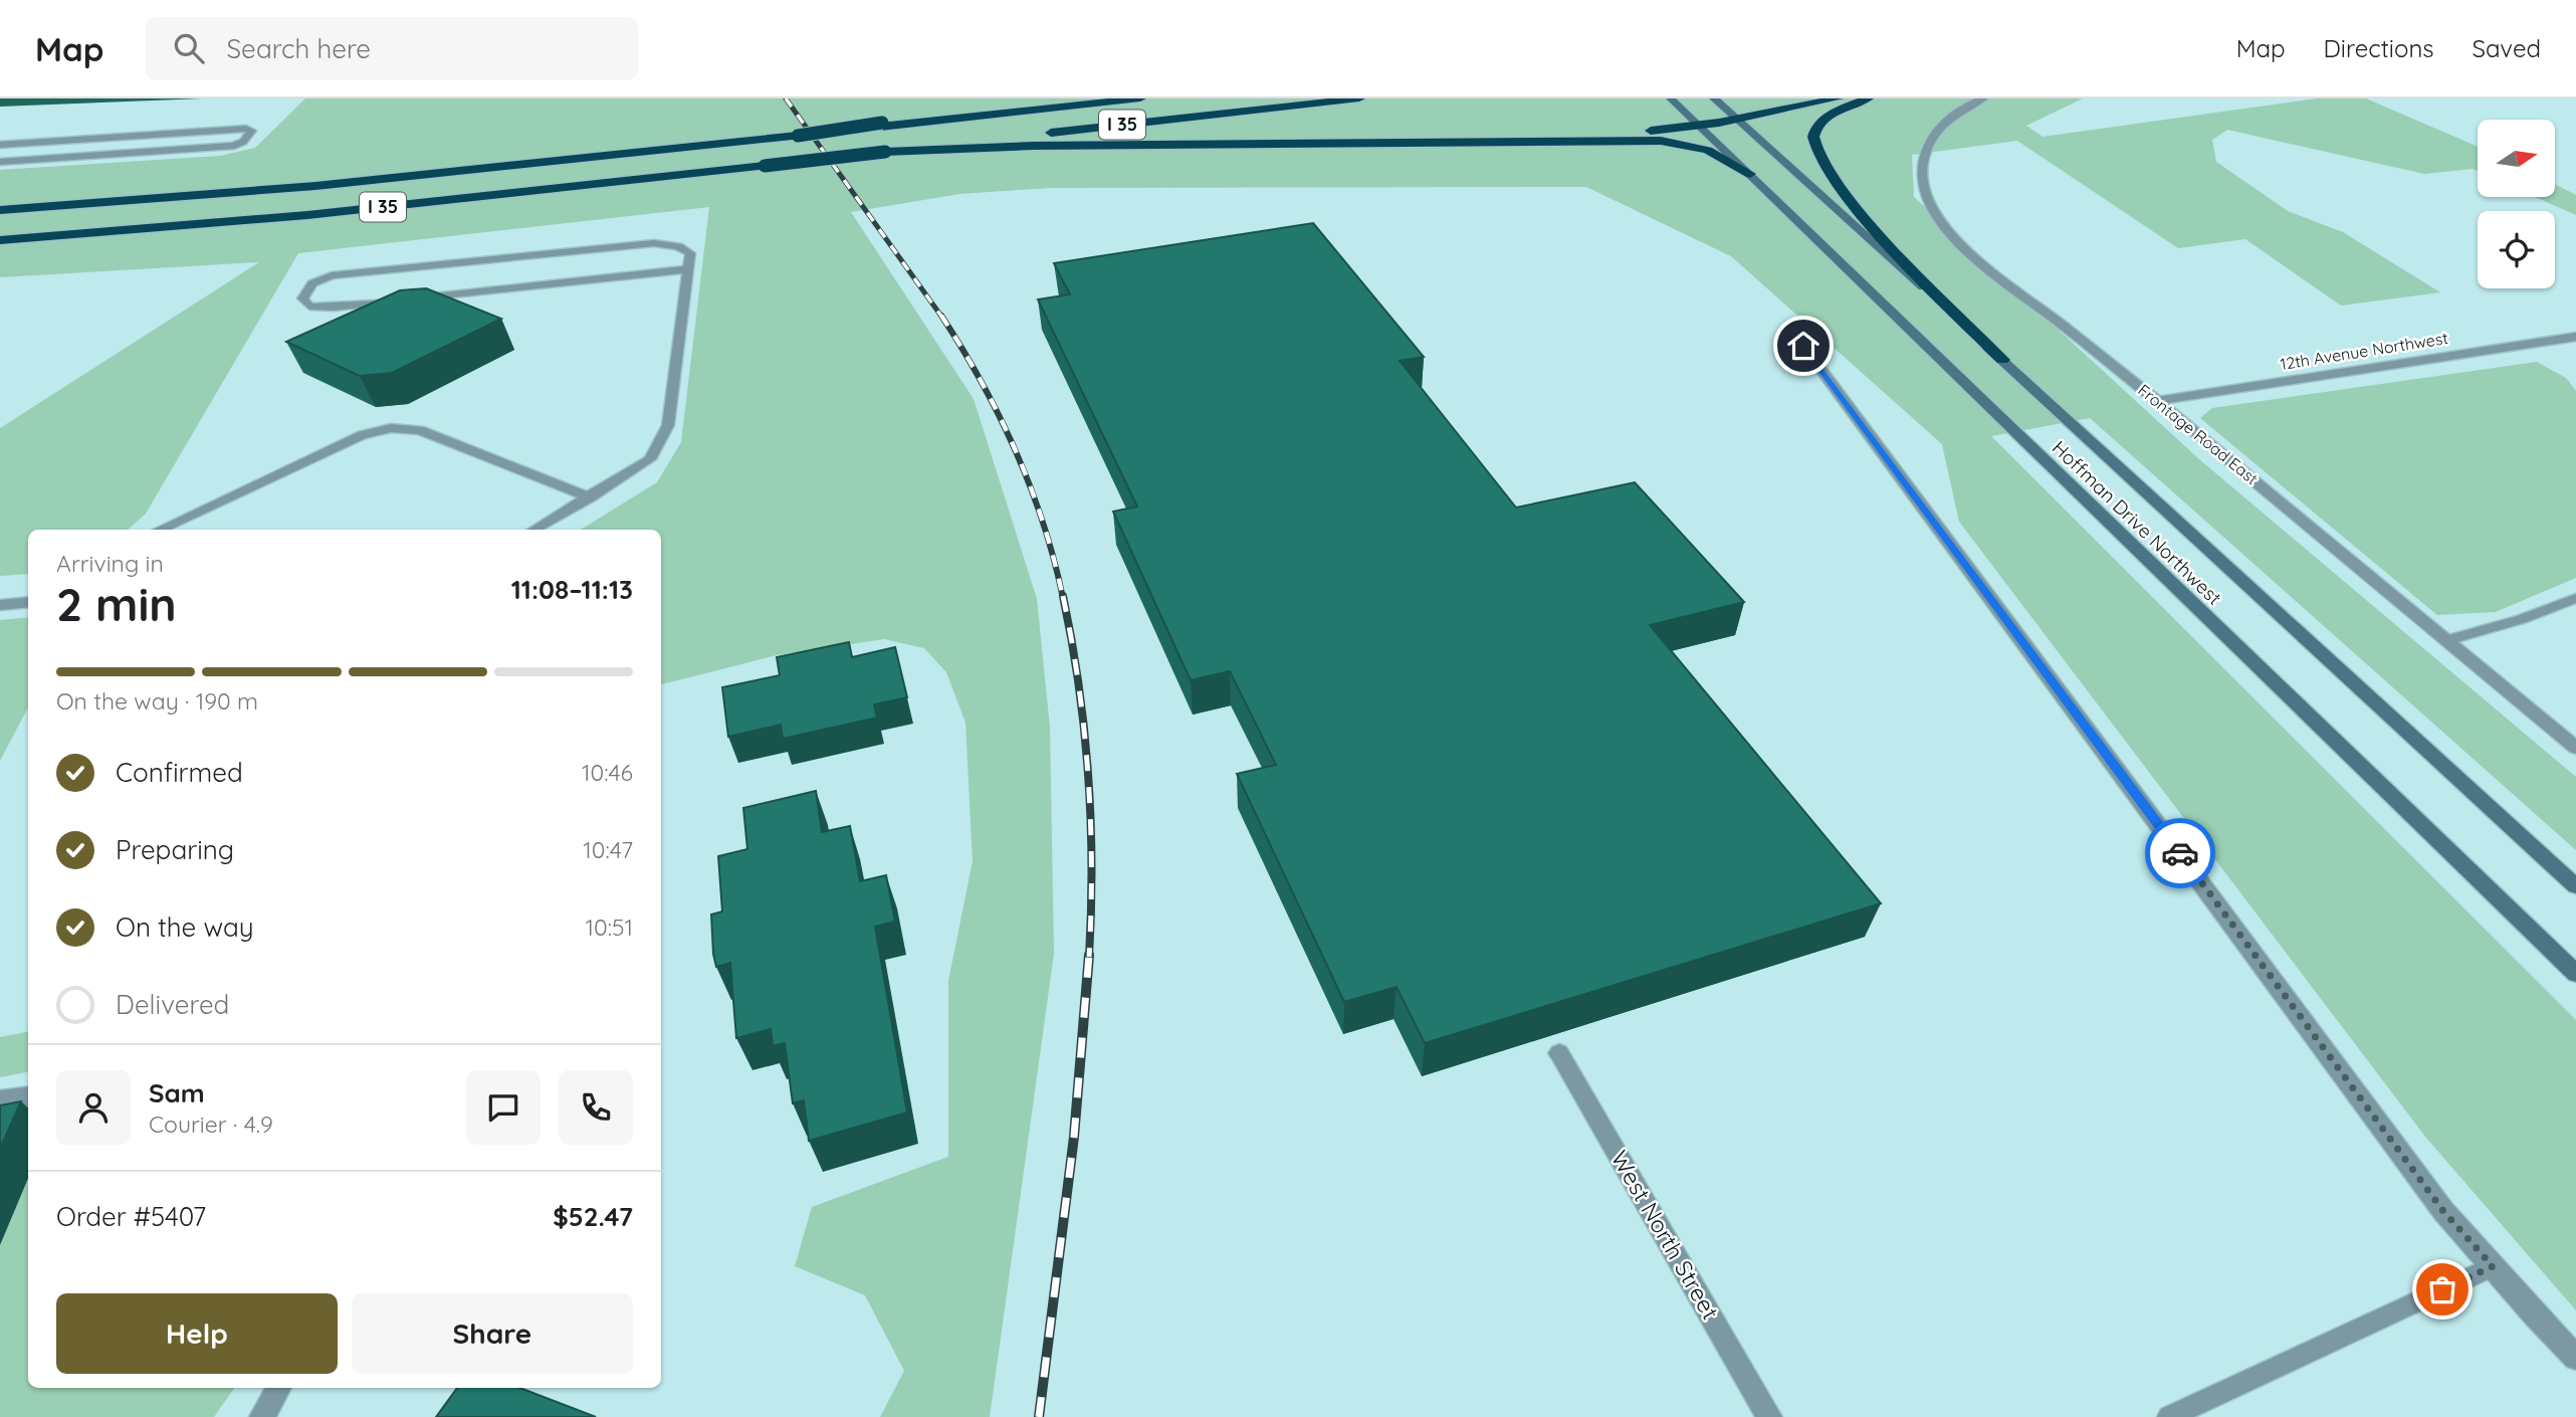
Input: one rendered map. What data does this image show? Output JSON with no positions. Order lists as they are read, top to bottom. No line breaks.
{"streets":{"highway":["I 35"],"main road":["Hoffman Drive Northwest"],"street":["12th Avenue Northwest","Frontage Road East","West North Street"]},"crossings":[["12th Avenue Northwest","Frontage Road East"]],"north":"right","page":{"header":"Map","search":"Search here","nav":["Map","Directions","Saved"],"heading":["2 min","Arriving in","11:08–11:13"],"panel":["Sam","Courier · 4.9","Order #5407","$52.47"],"bar":"On the way · 190 m","list":[["Confirmed","10:46"],["Preparing","10:47"],["On the way","10:51"],"Delivered"],"buttons":["Help","Share"]}}
